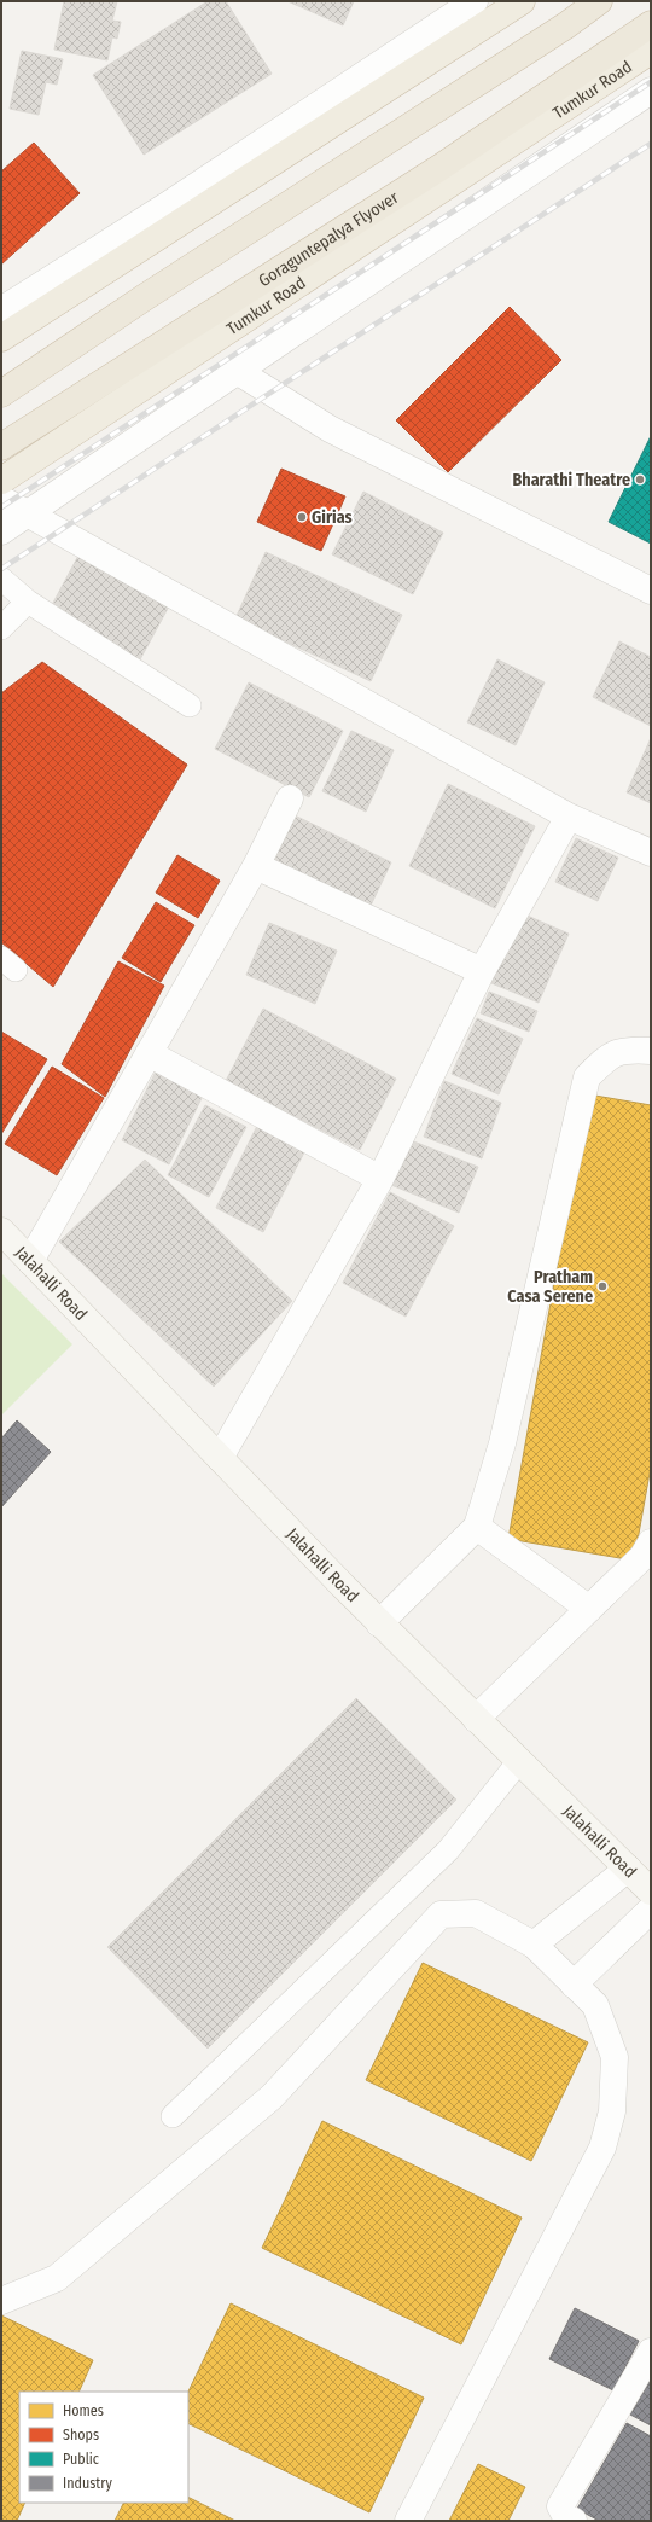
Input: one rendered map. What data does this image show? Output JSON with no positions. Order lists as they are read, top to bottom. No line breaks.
{"streets":{"highway":["Tumkur Road","Goraguntepalya Flyover"],"main road":["Jalahalli Road"]},"places":["Bharathi Theatre","Girias","Pratham Casa Serene"],"legend":["Homes","Shops","Public","Industry"]}
